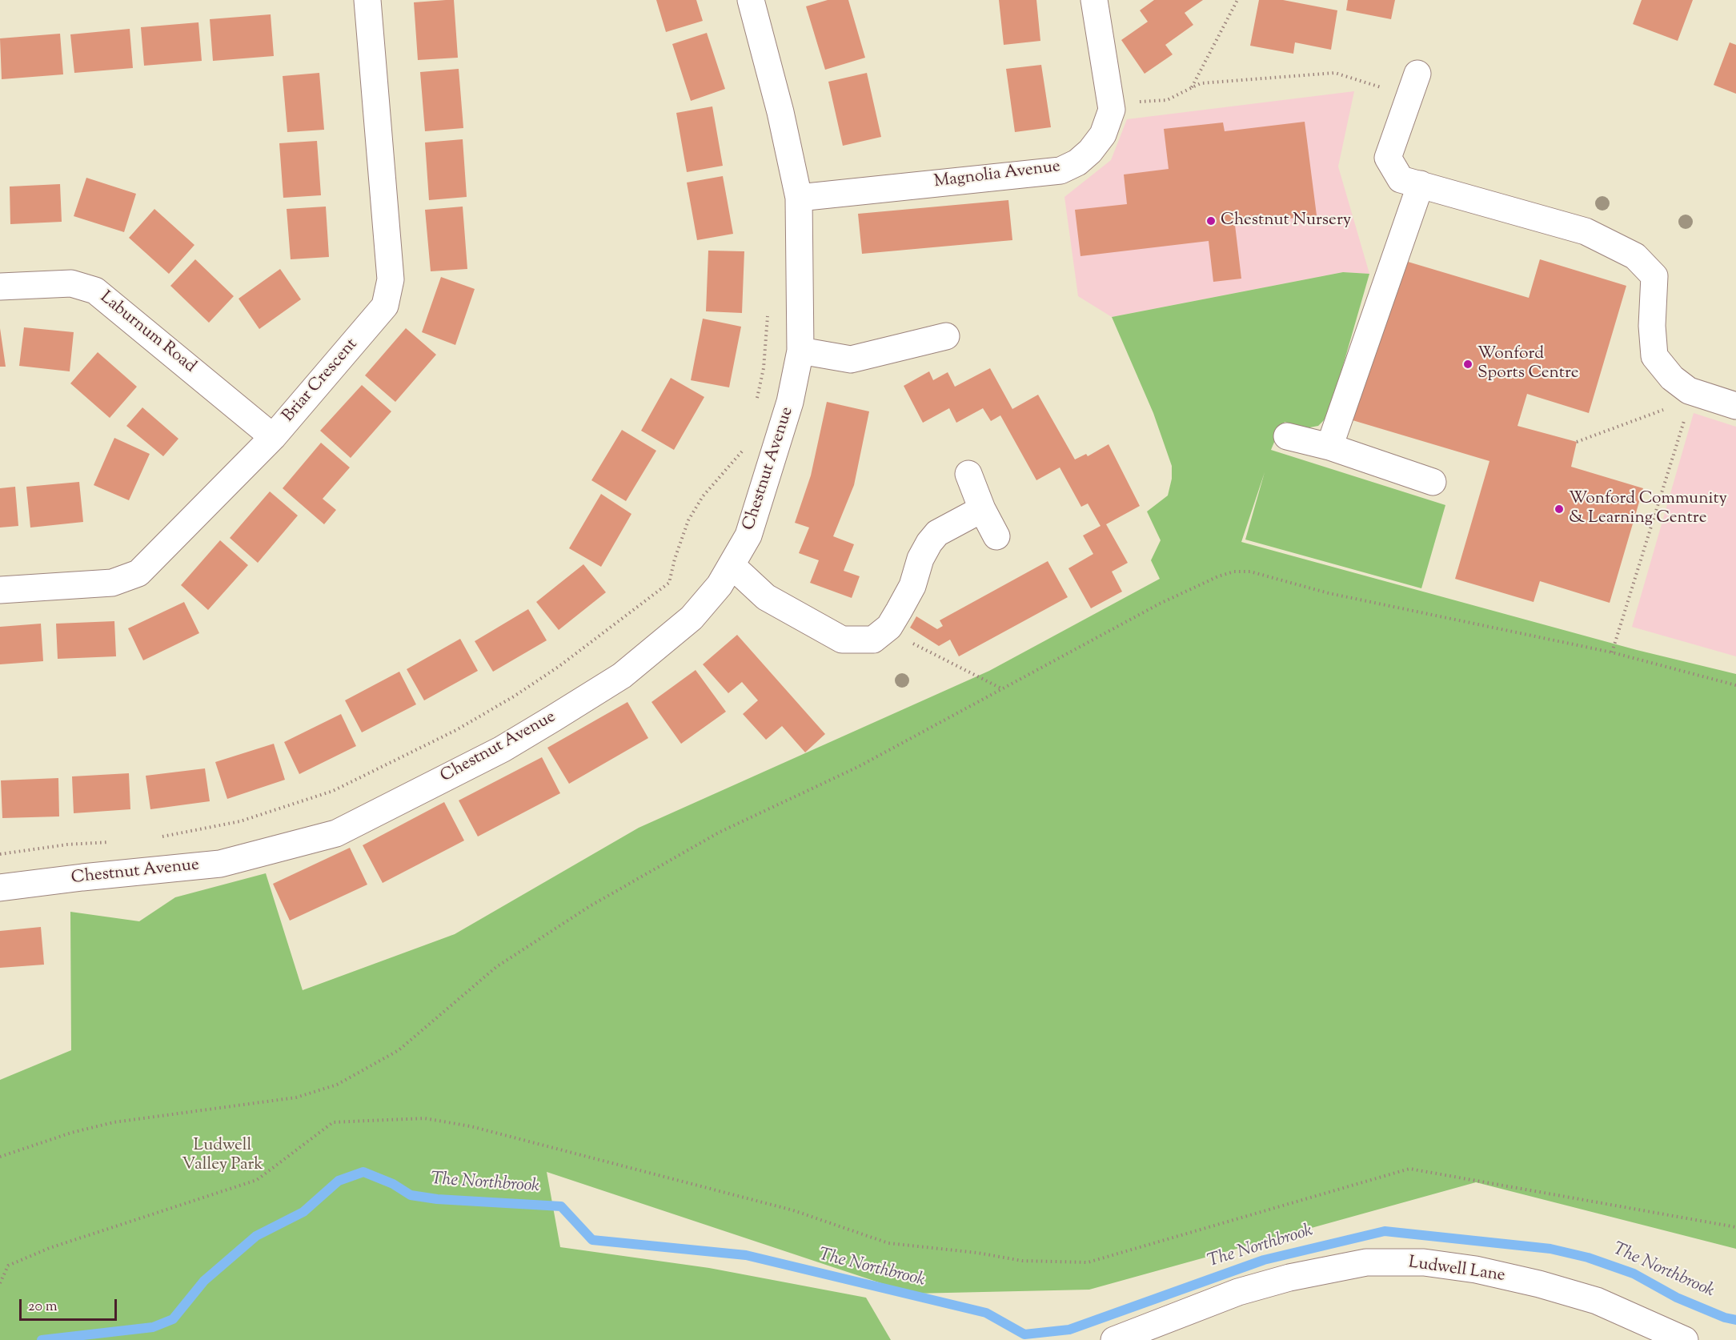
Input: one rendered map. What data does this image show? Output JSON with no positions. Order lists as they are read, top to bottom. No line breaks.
{"streets":{"street":["Magnolia Avenue","Laburnum Road","Briar Crescent","Chestnut Avenue","Ludwell Lane"]},"crossings":[["Magnolia Avenue","Chestnut Avenue"],["Laburnum Road","Briar Crescent"]],"water":["The Northbrook"],"parks":["Ludwell Valley Park"],"places":["Chestnut Nursery","Wonford Sports Centre","Wonford Community & Learning Centre"],"scale_bar":"20 m"}
